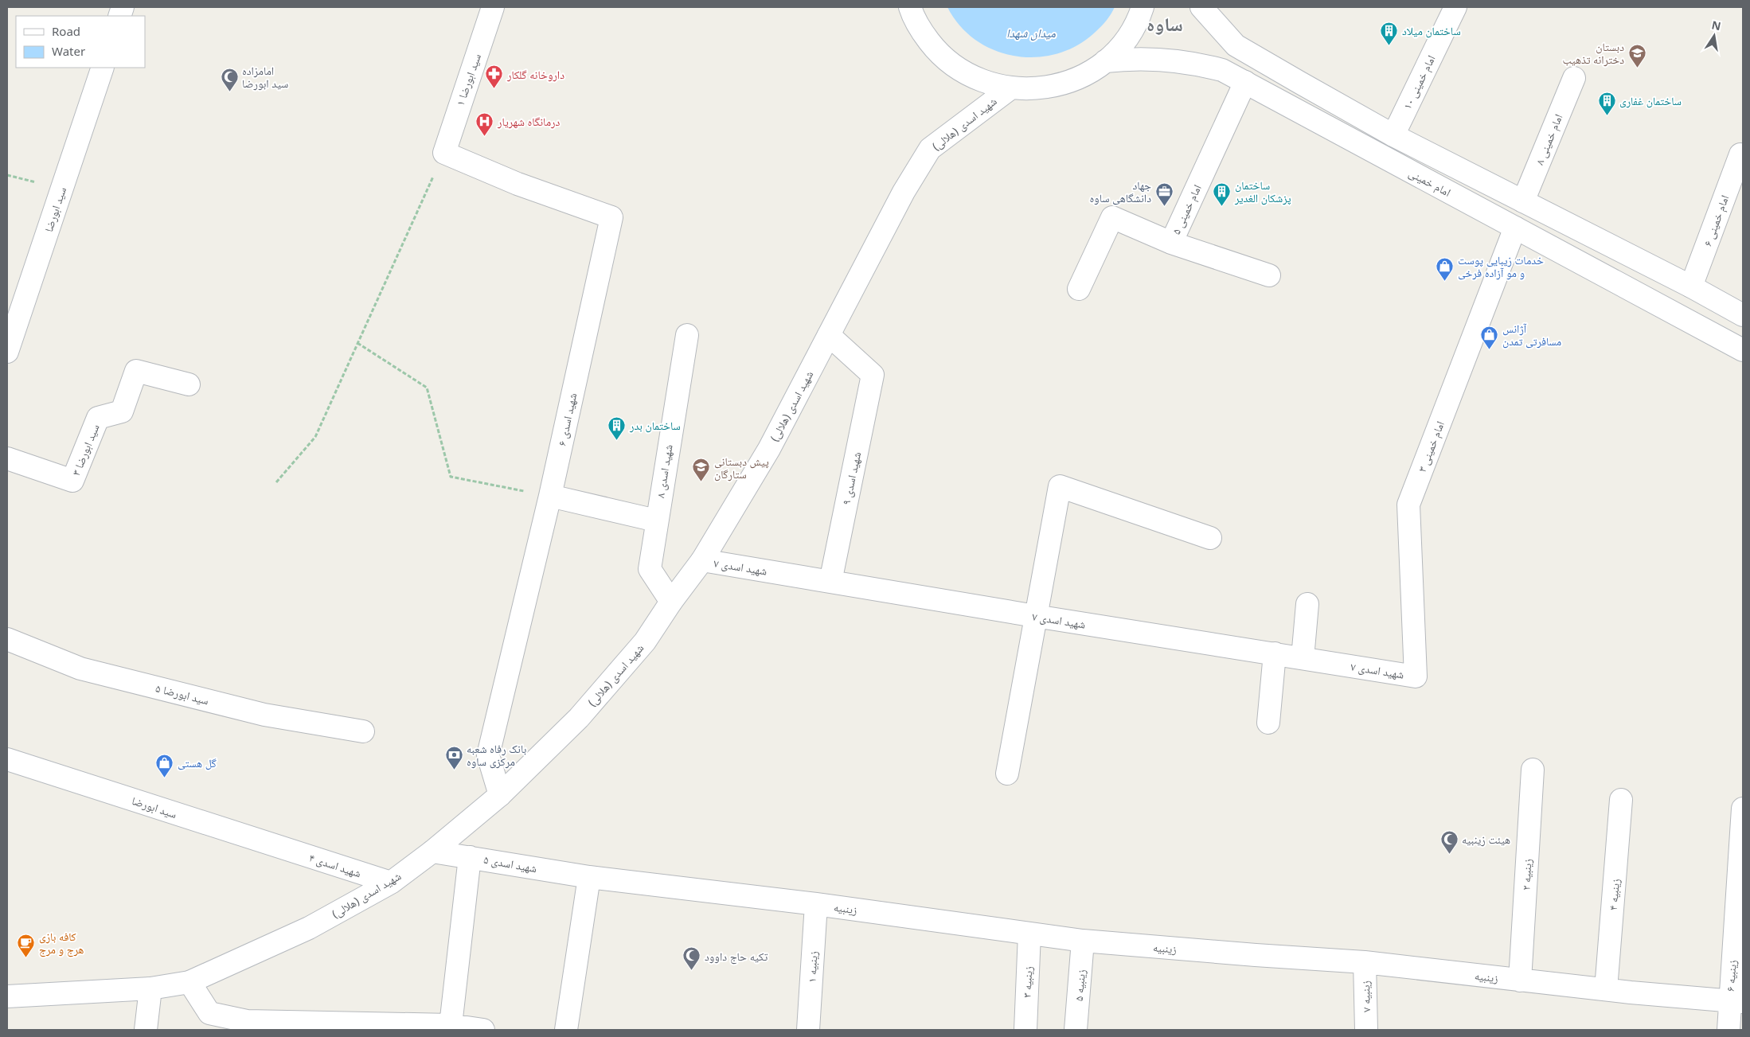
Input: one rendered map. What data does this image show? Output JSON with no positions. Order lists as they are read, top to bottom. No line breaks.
{"streets":{"street":["سید ابورضا ۱","امام خمینی ۱۰","شهید اسدی (هلالی)","امام خمینی ۸","امام خمینی","سید ابورضا","امام خمینی ۵","امام خمینی ۶","شهید اسدی ۶","امام خمینی ۳","سید ابورضا ۳","شهید اسدی ۸","شهید اسدی ۹","شهید اسدی ۷","سید ابورضا ۵","شهید اسدی ۵","شهید اسدی ۴","زینبیه ۲","زینبیه ۴","زینبیه","زینبیه ۱","زینبیه ۶","زینبیه ۳","زینبیه ۵","زینبیه ۷"]},"crossings":[["سید ابورضا ۱","شهید اسدی ۶"],["شهید اسدی (هلالی)","شهید اسدی ۶"],["شهید اسدی (هلالی)","شهید اسدی ۸"],["شهید اسدی (هلالی)","شهید اسدی ۹"],["شهید اسدی (هلالی)","شهید اسدی ۷"],["شهید اسدی (هلالی)","شهید اسدی ۵"],["شهید اسدی (هلالی)","شهید اسدی ۴"],["امام خمینی","امام خمینی ۵"],["امام خمینی","امام خمینی ۳"],["سید ابورضا","شهید اسدی ۴"],["امام خمینی ۳","شهید اسدی ۷"],["شهید اسدی ۹","شهید اسدی ۷"],["شهید اسدی ۵","زینبیه"],["زینبیه ۲","زینبیه"],["زینبیه ۴","زینبیه"],["زینبیه","زینبیه ۱"],["زینبیه","زینبیه ۶"],["زینبیه","زینبیه ۳"],["زینبیه","زینبیه ۵"],["زینبیه","زینبیه ۷"]],"districts":["ساوه"],"water":["میدان شهدا"],"places":{"building":["ساختمان میلاد","ساختمان غفاری","ساختمان پزشکان الغدیر","ساختمان بدر"],"school or university":["دبستان دخترانه تذهیب","پیش دبستانی ستارگان"],"pharmacy":["داروخانه گلکار"],"mosque":["امامزاده سید ابورضا","هیئت زینبیه","تکیه حاج داوود"],"hospital":["درمانگاه شهریار"],"office":["جهاد دانشگاهی ساوه"],"shop":["خدمات زیبایی پوست و مو آزاده فرخی","آژانس مسافرتی تمدن","گل هستی"],"bank":["بانک رفاه شعبه مرکزی ساوه"],"cafe":["کافه بازی هرج و مرج"]},"legend":["Road","Water"],"north":"top"}
